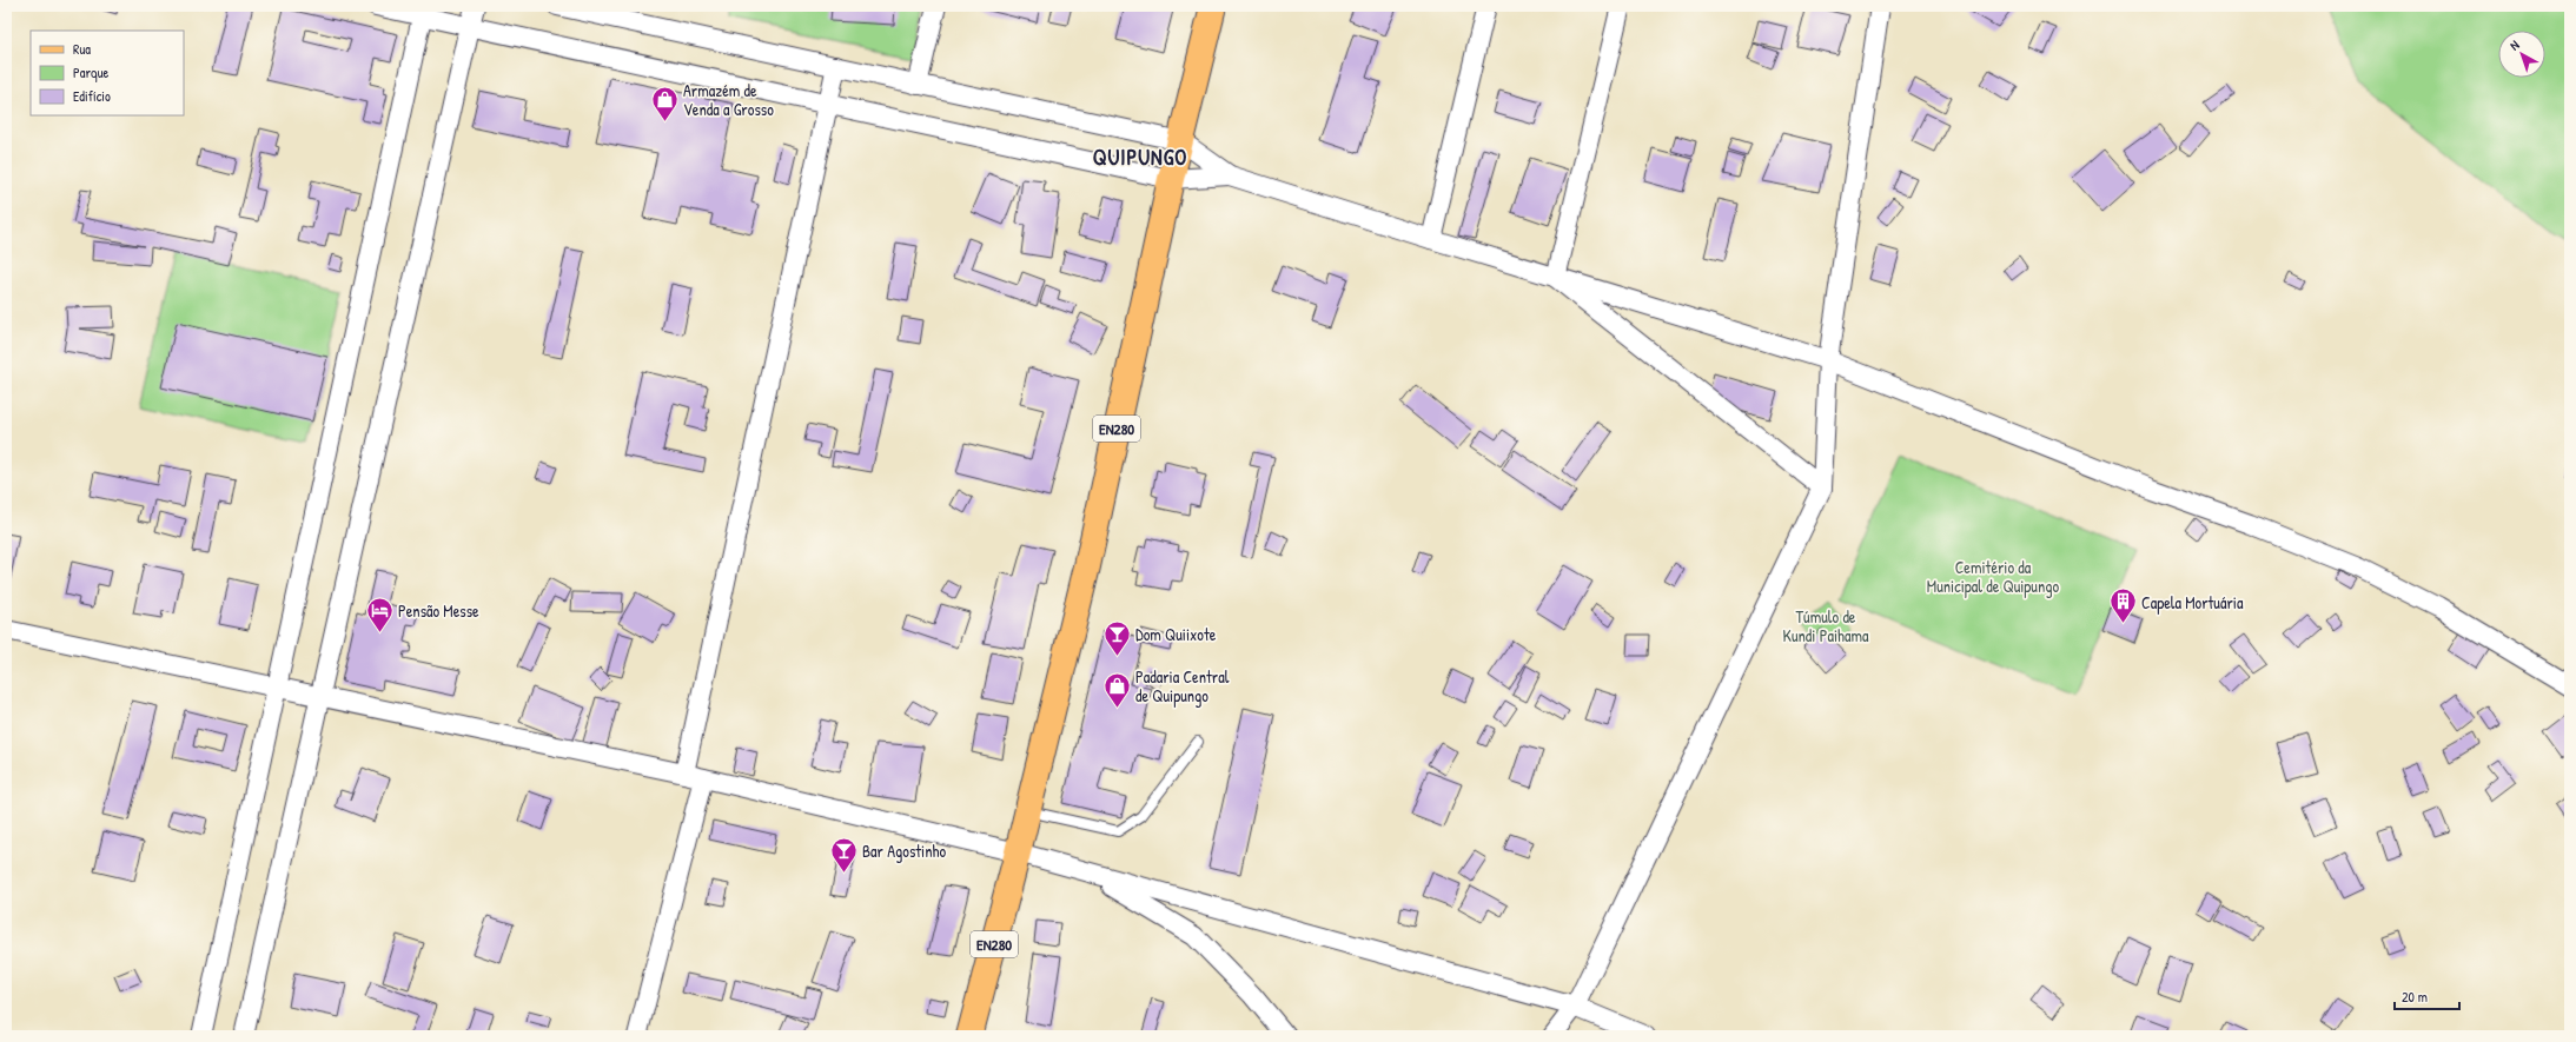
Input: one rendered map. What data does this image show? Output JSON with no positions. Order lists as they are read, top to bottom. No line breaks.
{"streets":{"main road":["EN280"]},"districts":["QUIPUNGO"],"parks":["Cemitério da Municipal de Quipungo","Túmulo de Kundi Paihama"],"places":{"shop":["Armazém de Venda a Grosso","Padaria Central de Quipungo"],"building":["Capela Mortuária"],"hotel":["Pensão Messe"],"bar":["Dom Quiixote","Bar Agostinho"]},"legend":["Rua","Parque","Edifício"],"scale_bar":"20 m","north":"top left"}
